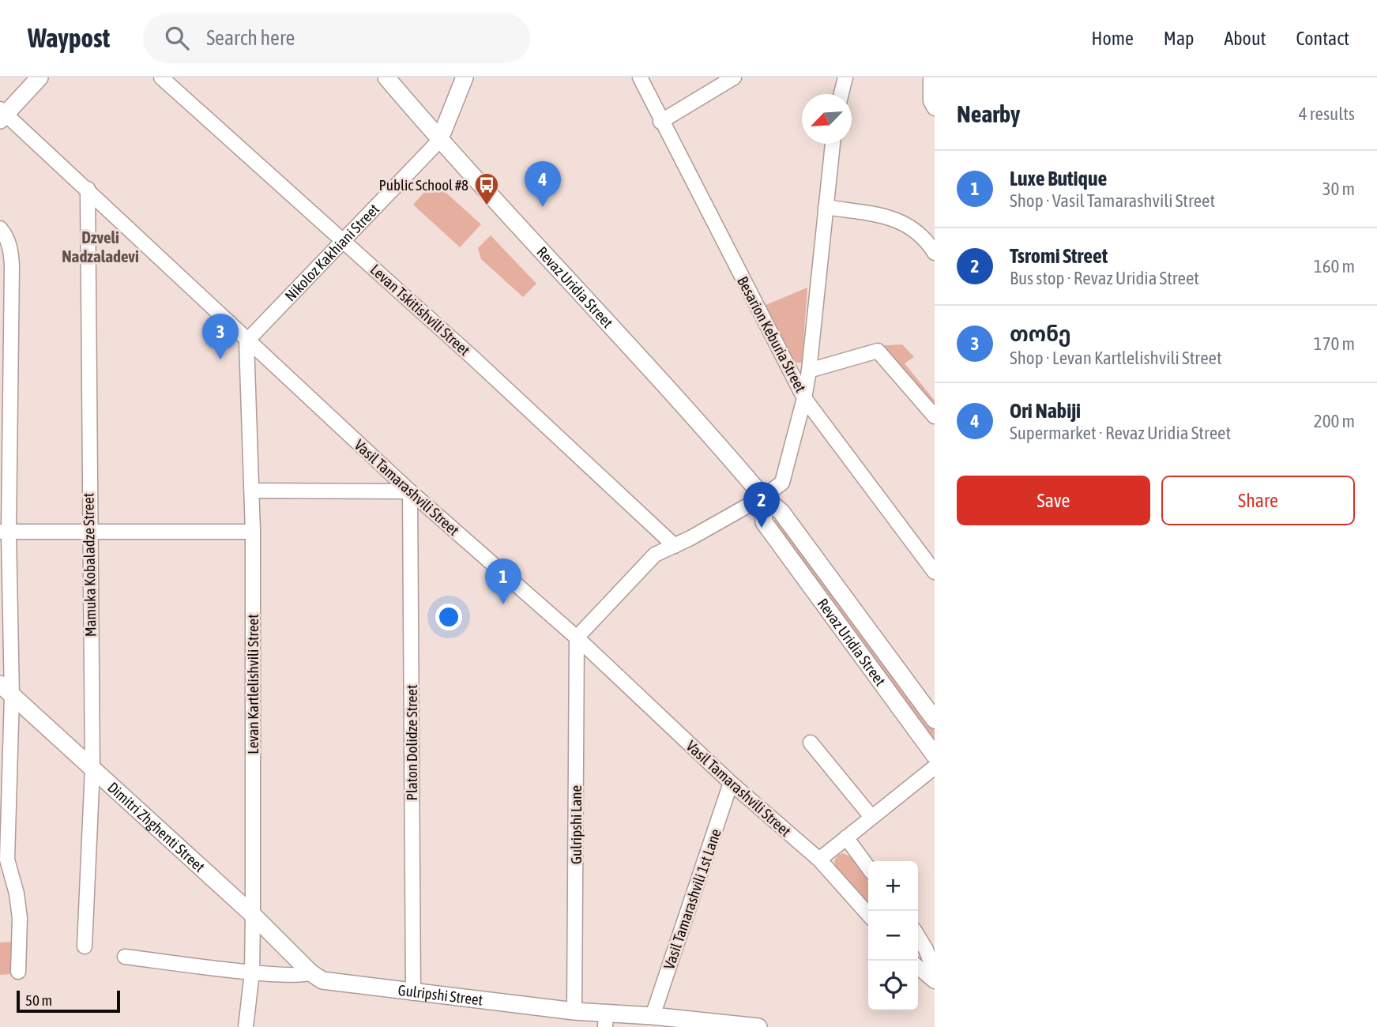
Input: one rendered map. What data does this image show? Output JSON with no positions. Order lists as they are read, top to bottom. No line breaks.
{"streets":{"street":["Nikoloz Kakhiani Street","Revaz Uridia Street","Levan Tskitishvili Street","Besarion Keburia Street","Vasil Tamarashvili Street","Mamuka Kobaladze Street","Levan Kartlelishvili Street","Platon Dolidze Street","Gulripshi Lane","Dimitri Zhghenti Street","Vasil Tamarashvili 1st Lane","Gulripshi Street"]},"crossings":[["Nikoloz Kakhiani Street","Revaz Uridia Street"],["Nikoloz Kakhiani Street","Levan Tskitishvili Street"],["Nikoloz Kakhiani Street","Vasil Tamarashvili Street"],["Nikoloz Kakhiani Street","Levan Kartlelishvili Street"],["Vasil Tamarashvili Street","Mamuka Kobaladze Street"],["Vasil Tamarashvili Street","Levan Kartlelishvili Street"],["Vasil Tamarashvili Street","Platon Dolidze Street"],["Vasil Tamarashvili Street","Gulripshi Lane"],["Vasil Tamarashvili Street","Vasil Tamarashvili 1st Lane"],["Mamuka Kobaladze Street","Dimitri Zhghenti Street"],["Levan Kartlelishvili Street","Dimitri Zhghenti Street"],["Levan Kartlelishvili Street","Gulripshi Street"],["Platon Dolidze Street","Gulripshi Street"],["Gulripshi Lane","Gulripshi Street"],["Dimitri Zhghenti Street","Gulripshi Street"],["Vasil Tamarashvili 1st Lane","Gulripshi Street"]],"districts":["Dzveli Nadzaladevi"],"places":{"bus stop":["Public School #8"]},"scale_bar":"50 m","north":"bottom left","page":{"header":"Waypost","search":"Search here","nav":["Home","Map","About","Contact"],"heading":["Nearby","4 results"],"list":[{"mark":"1","name":"Luxe Butique","note":"Shop · Vasil Tamarashvili Street","value":"30 m"},{"mark":"2","name":"Tsromi Street","note":"Bus stop · Revaz Uridia Street","value":"160 m"},{"mark":"3","name":"თონე","note":"Shop · Levan Kartlelishvili Street","value":"170 m"},{"mark":"4","name":"Ori Nabiji","note":"Supermarket · Revaz Uridia Street","value":"200 m"}],"pins":["4","3","2","1"],"buttons":["Save","Share"],"map_buttons":["+","−"],"scale":"50 m"}}
